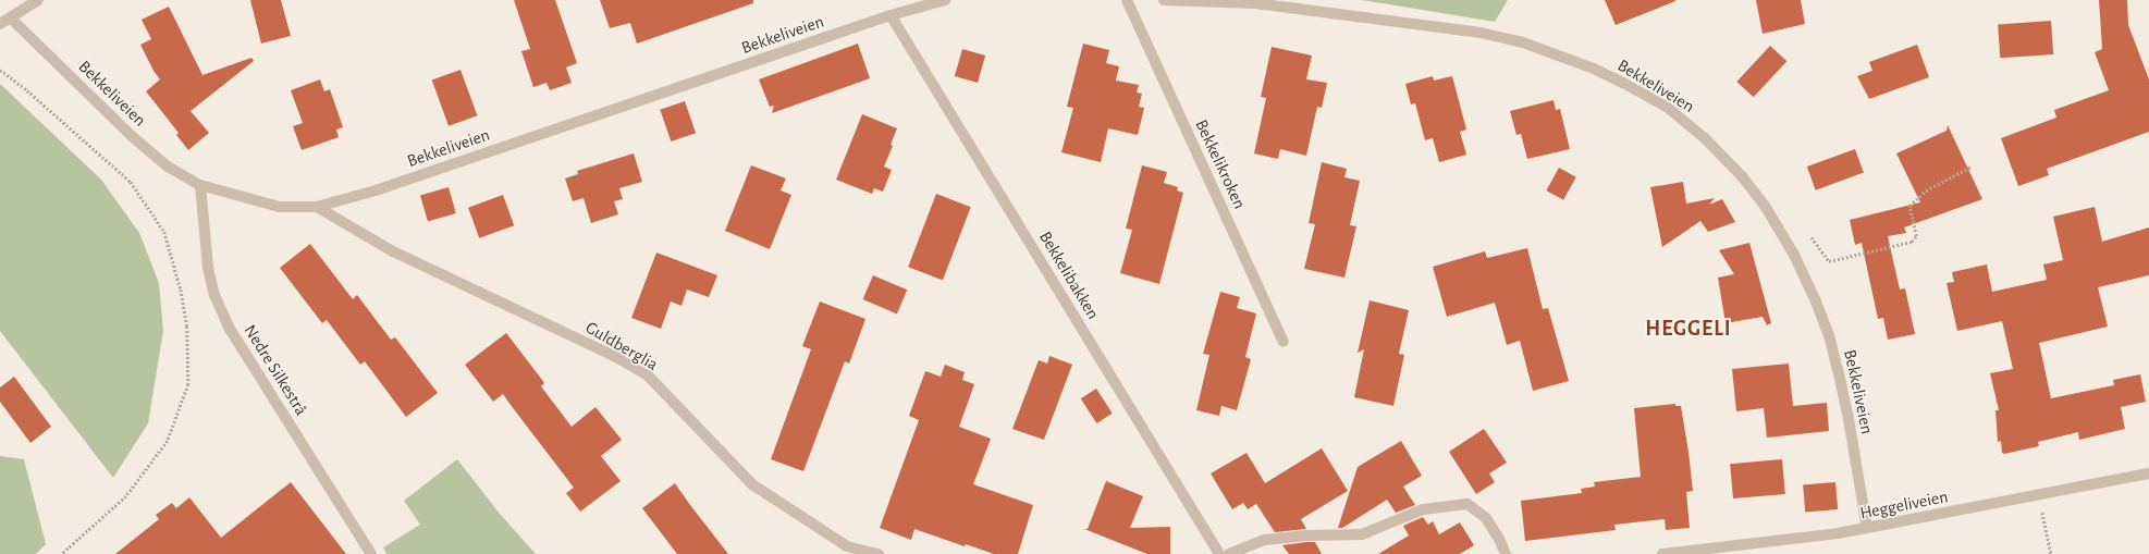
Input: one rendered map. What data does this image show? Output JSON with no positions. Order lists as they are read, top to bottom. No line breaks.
{"streets":{"street":["Bekkeliveien","Bekkelikroken","Bekkelibakken","Guldberglia","Nedre Silkestrå","Heggeliveien"]},"crossings":[["Bekkeliveien","Bekkelibakken"],["Bekkeliveien","Guldberglia"],["Bekkeliveien","Nedre Silkestrå"],["Bekkeliveien","Heggeliveien"]],"districts":["HEGGELI"]}
